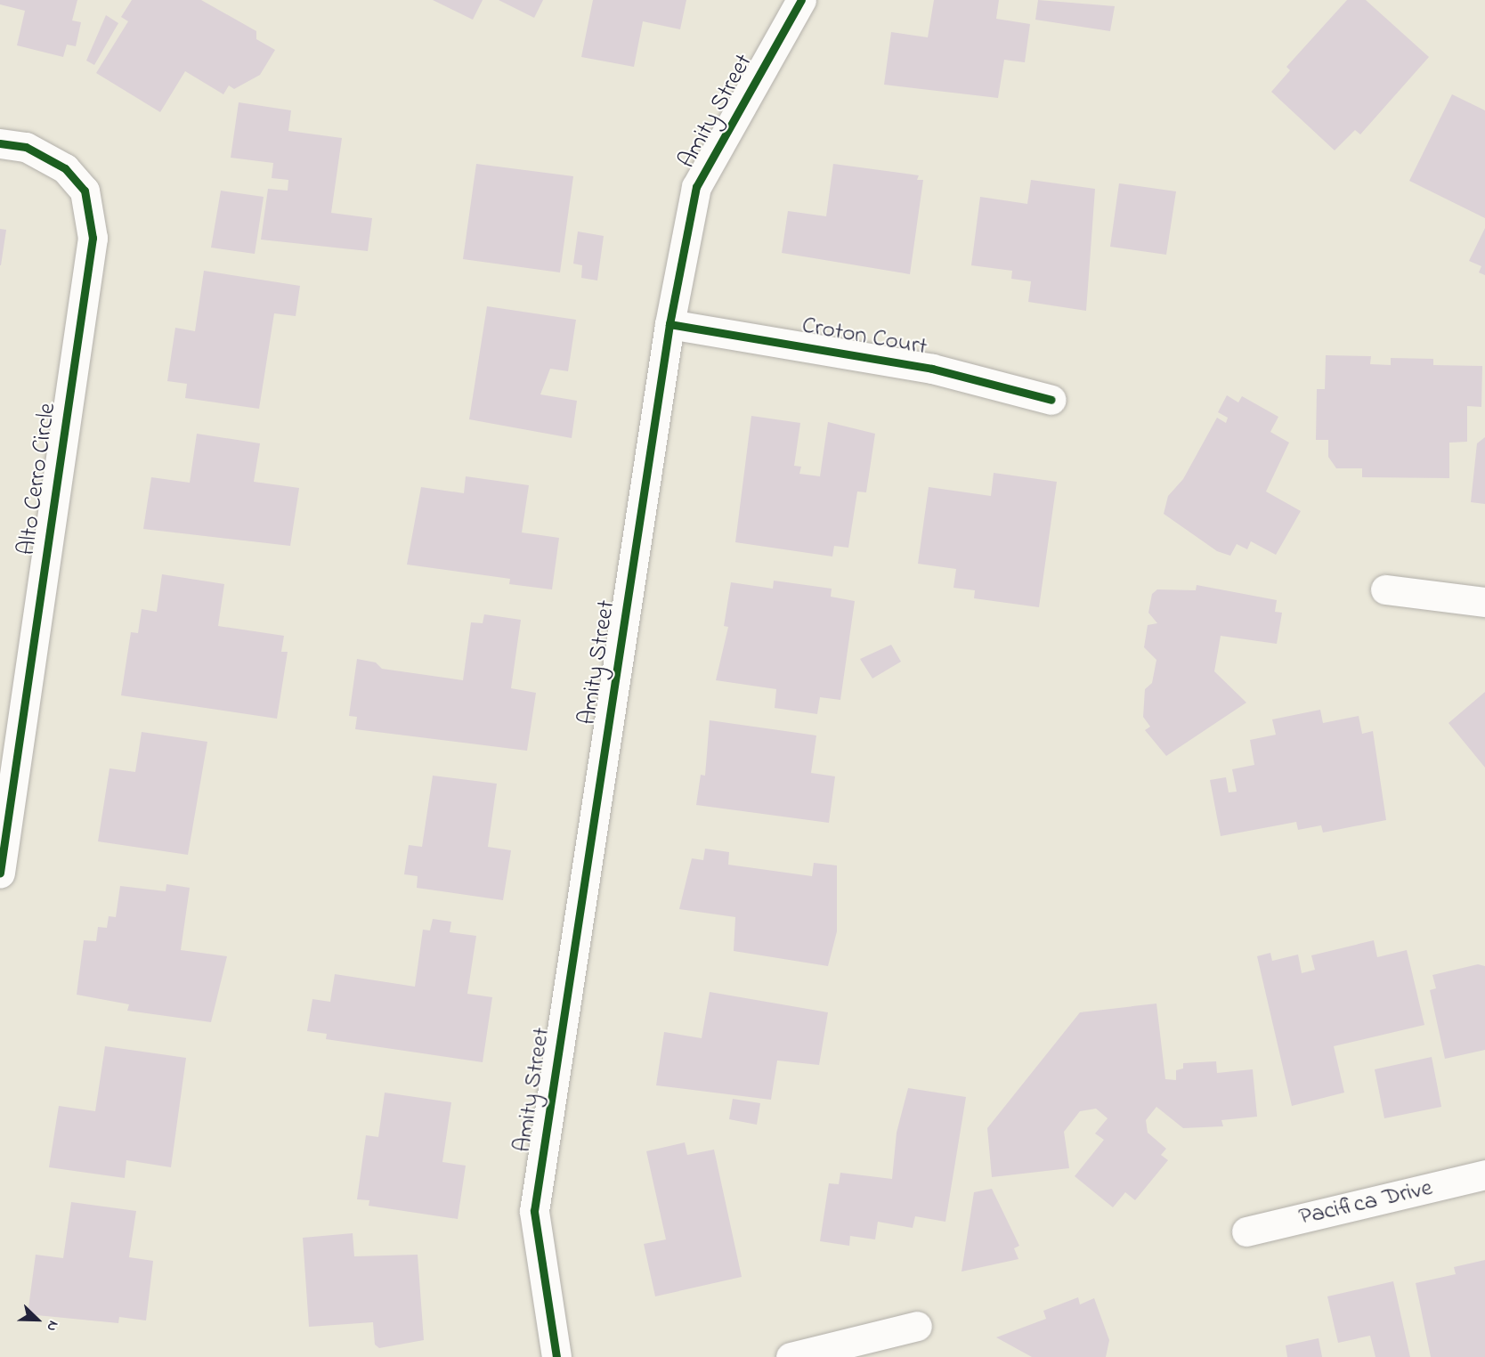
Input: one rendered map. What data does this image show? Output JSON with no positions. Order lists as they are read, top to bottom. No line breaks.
{"streets":{"street":["Amity Street","Croton Court","Alto Cerro Circle","Pacifica Drive"]},"crossings":[["Amity Street","Croton Court"]],"north":"bottom right"}
